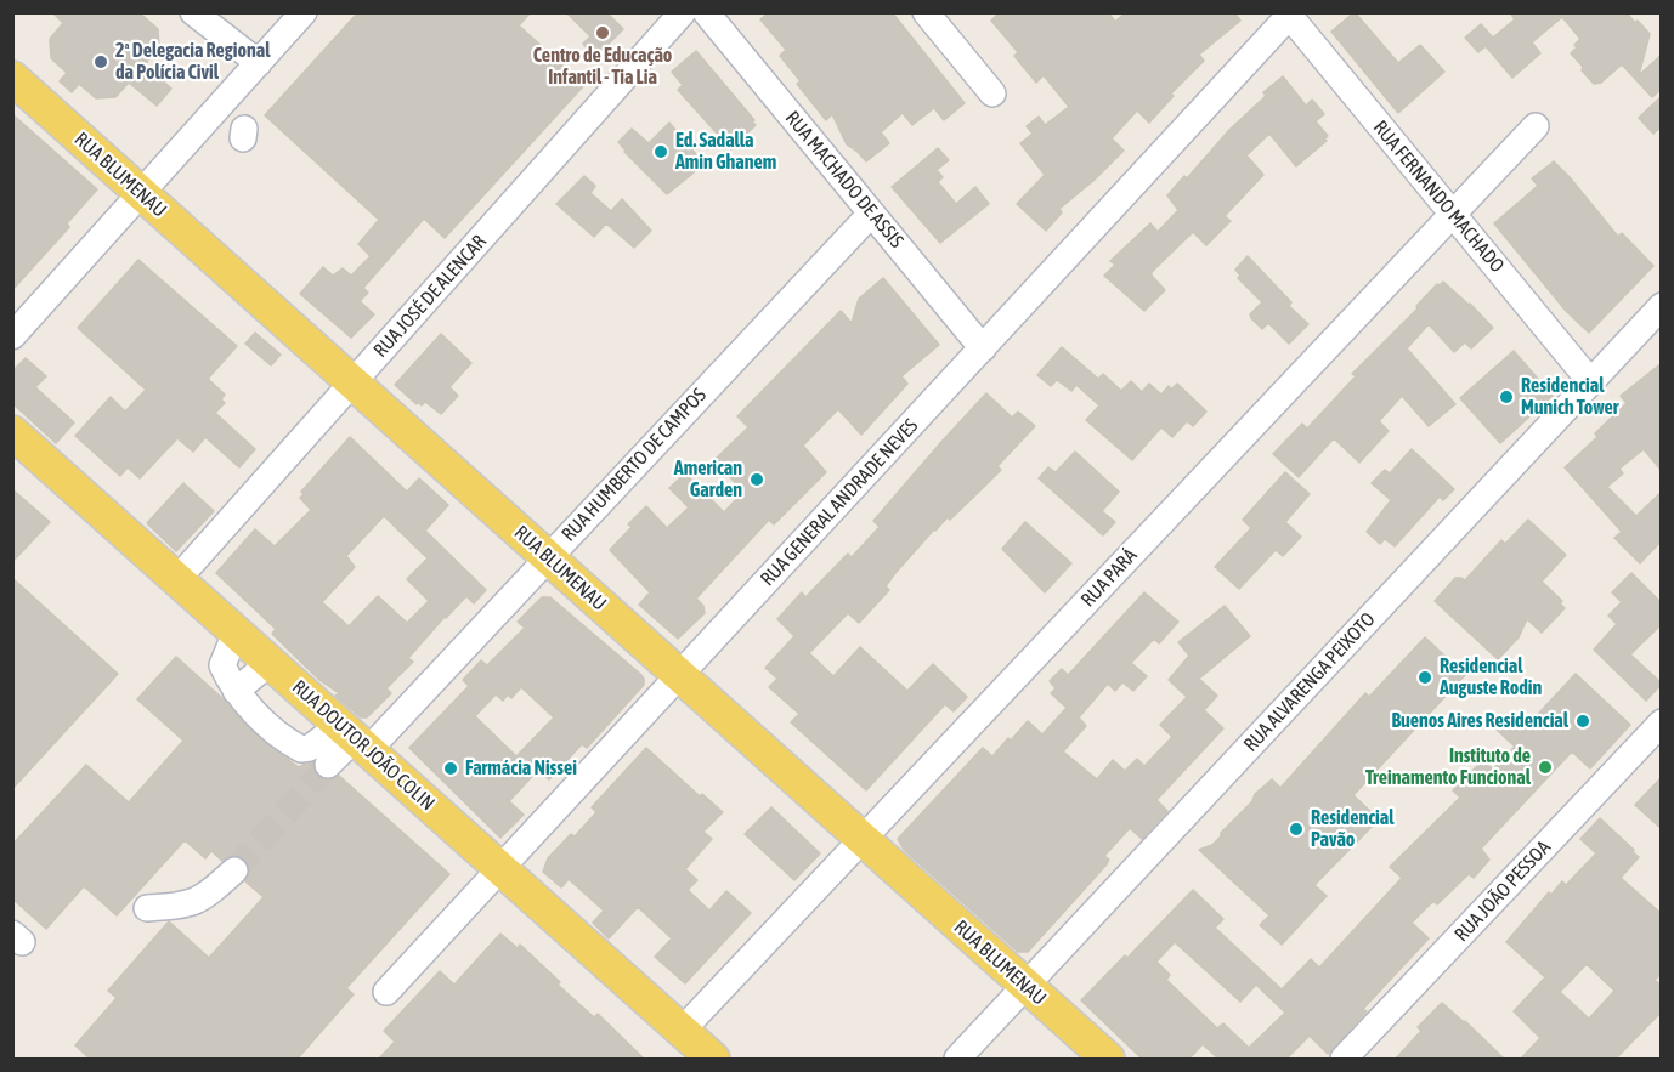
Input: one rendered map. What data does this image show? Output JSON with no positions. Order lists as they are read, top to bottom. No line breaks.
{"streets":{"main road":["RUA BLUMENAU","RUA DOUTOR JOÃO COLIN"],"street":["RUA MACHADO DE ASSIS","RUA FERNANDO MACHADO","RUA JOSÉ DE ALENCAR","RUA HUMBERTO DE CAMPOS","RUA GENERAL ANDRADE NEVES","RUA PARÁ","RUA ALVARENGA PEIXOTO","RUA JOÃO PESSOA"]},"crossings":[["RUA BLUMENAU","RUA JOSÉ DE ALENCAR"],["RUA BLUMENAU","RUA HUMBERTO DE CAMPOS"],["RUA BLUMENAU","RUA GENERAL ANDRADE NEVES"],["RUA BLUMENAU","RUA PARÁ"],["RUA BLUMENAU","RUA ALVARENGA PEIXOTO"],["RUA MACHADO DE ASSIS","RUA HUMBERTO DE CAMPOS"],["RUA MACHADO DE ASSIS","RUA GENERAL ANDRADE NEVES"],["RUA FERNANDO MACHADO","RUA GENERAL ANDRADE NEVES"],["RUA FERNANDO MACHADO","RUA PARÁ"],["RUA FERNANDO MACHADO","RUA ALVARENGA PEIXOTO"],["RUA JOSÉ DE ALENCAR","RUA DOUTOR JOÃO COLIN"],["RUA HUMBERTO DE CAMPOS","RUA DOUTOR JOÃO COLIN"],["RUA GENERAL ANDRADE NEVES","RUA DOUTOR JOÃO COLIN"],["RUA PARÁ","RUA DOUTOR JOÃO COLIN"]],"places":["Centro de Educação Infantil - Tia Lia","2ª Delegacia Regional da Polícia Civil","Ed. Sadalla Amin Ghanem","Residencial Munich Tower","American Garden","Residencial Auguste Rodin","Buenos Aires Residencial","Instituto de Treinamento Funcional","Farmácia Nissei","Residencial Pavão"]}
